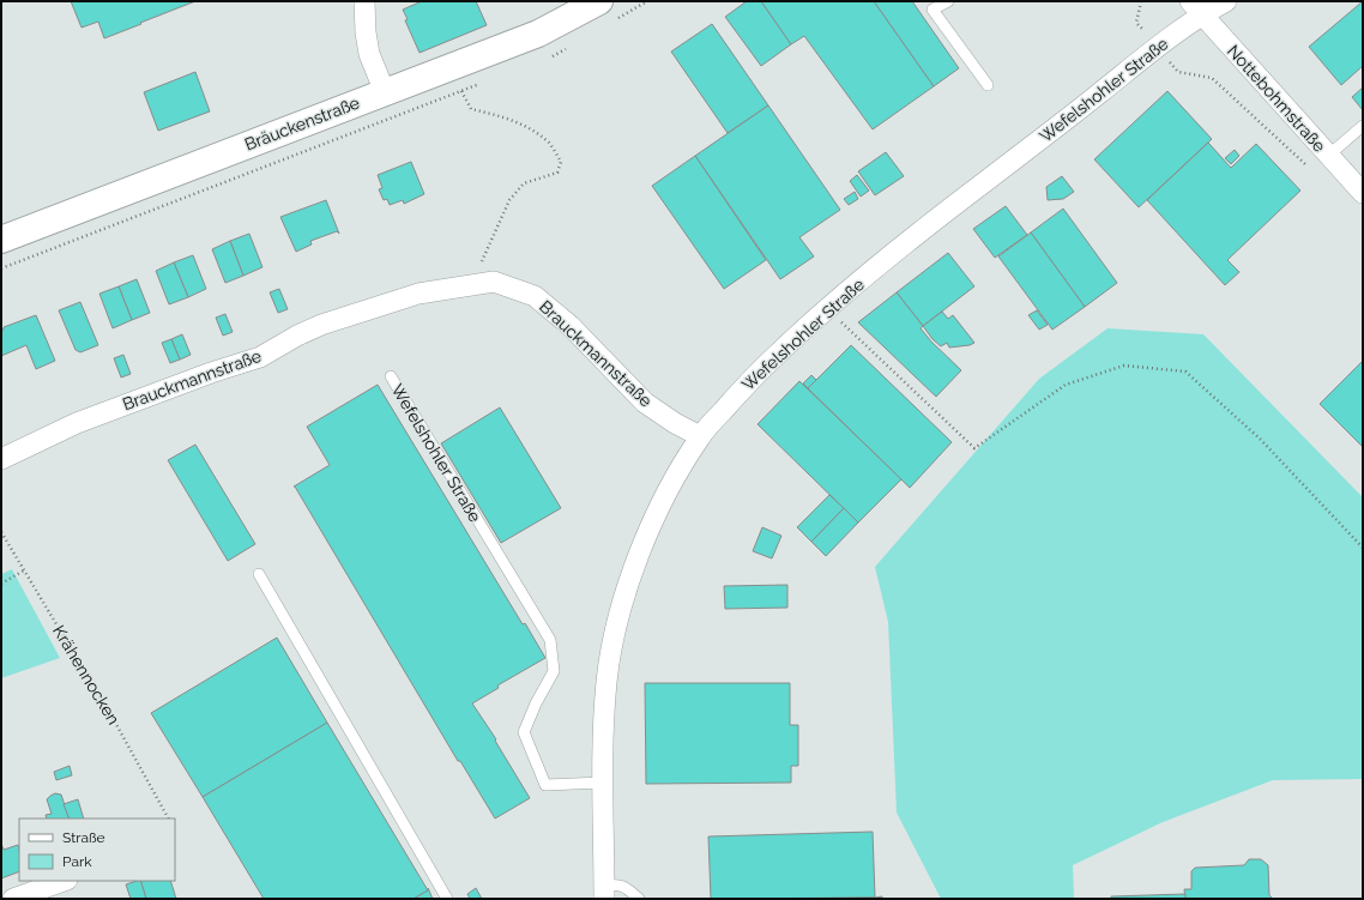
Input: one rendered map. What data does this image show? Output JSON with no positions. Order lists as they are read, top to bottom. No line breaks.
{"streets":{"main road":["Bräuckenstraße"],"street":["Wefelshohler Straße","Nottebohmstraße","Brauckmannstraße"],"path":["Krähennocken"]},"crossings":[["Wefelshohler Straße","Nottebohmstraße"],["Wefelshohler Straße","Brauckmannstraße"]],"legend":["Straße","Park"]}
